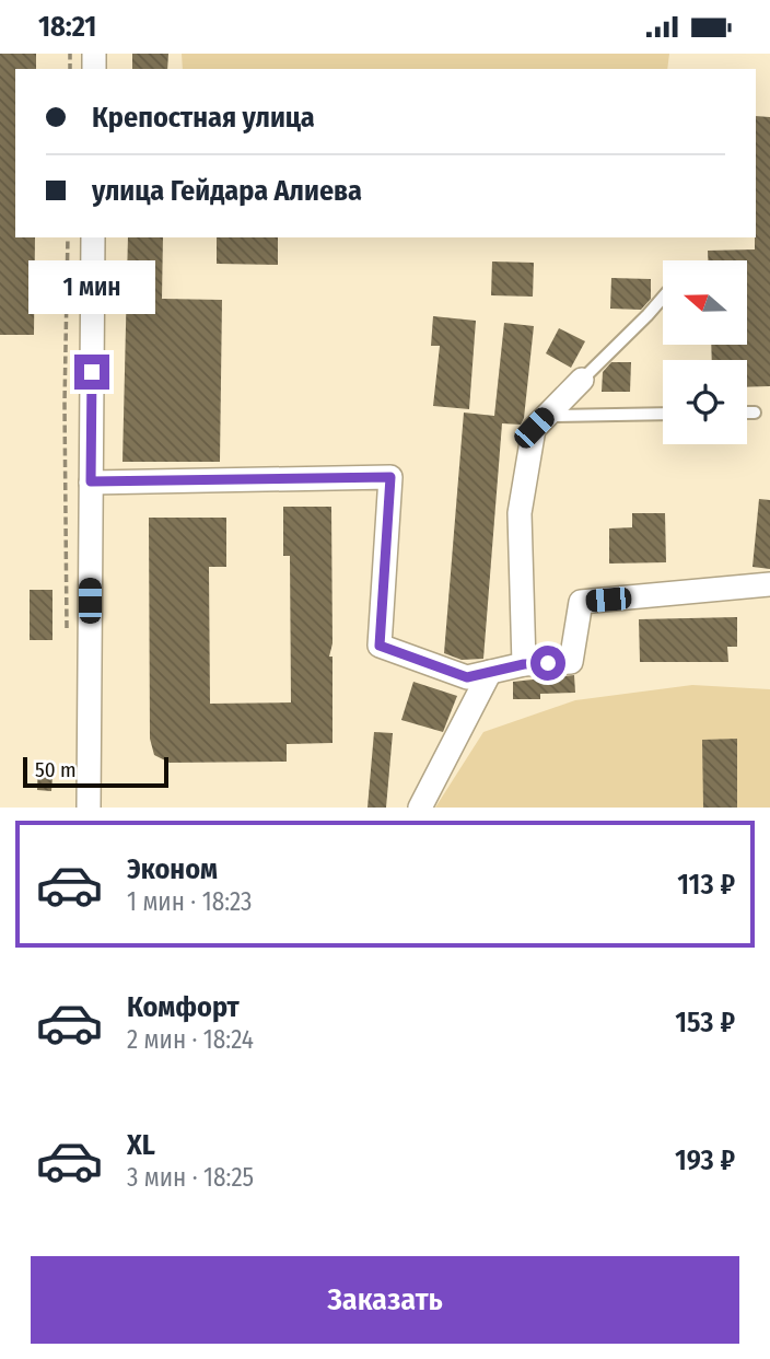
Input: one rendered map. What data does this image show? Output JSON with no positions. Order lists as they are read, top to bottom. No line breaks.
{"scale_bar":"50 m","north":"left","page":{"status":"18:21","banner":["Крепостная улица","улица Гейдара Алиева"],"bubble":"1 мин","scale":"50 m","list":[{"name":"Эконом","note":"1 мин · 18:23","value":"113 ₽"},{"name":"Комфорт","note":"2 мин · 18:24","value":"153 ₽"},{"name":"XL","note":"3 мин · 18:25","value":"193 ₽"}],"buttons":"Заказать"}}
